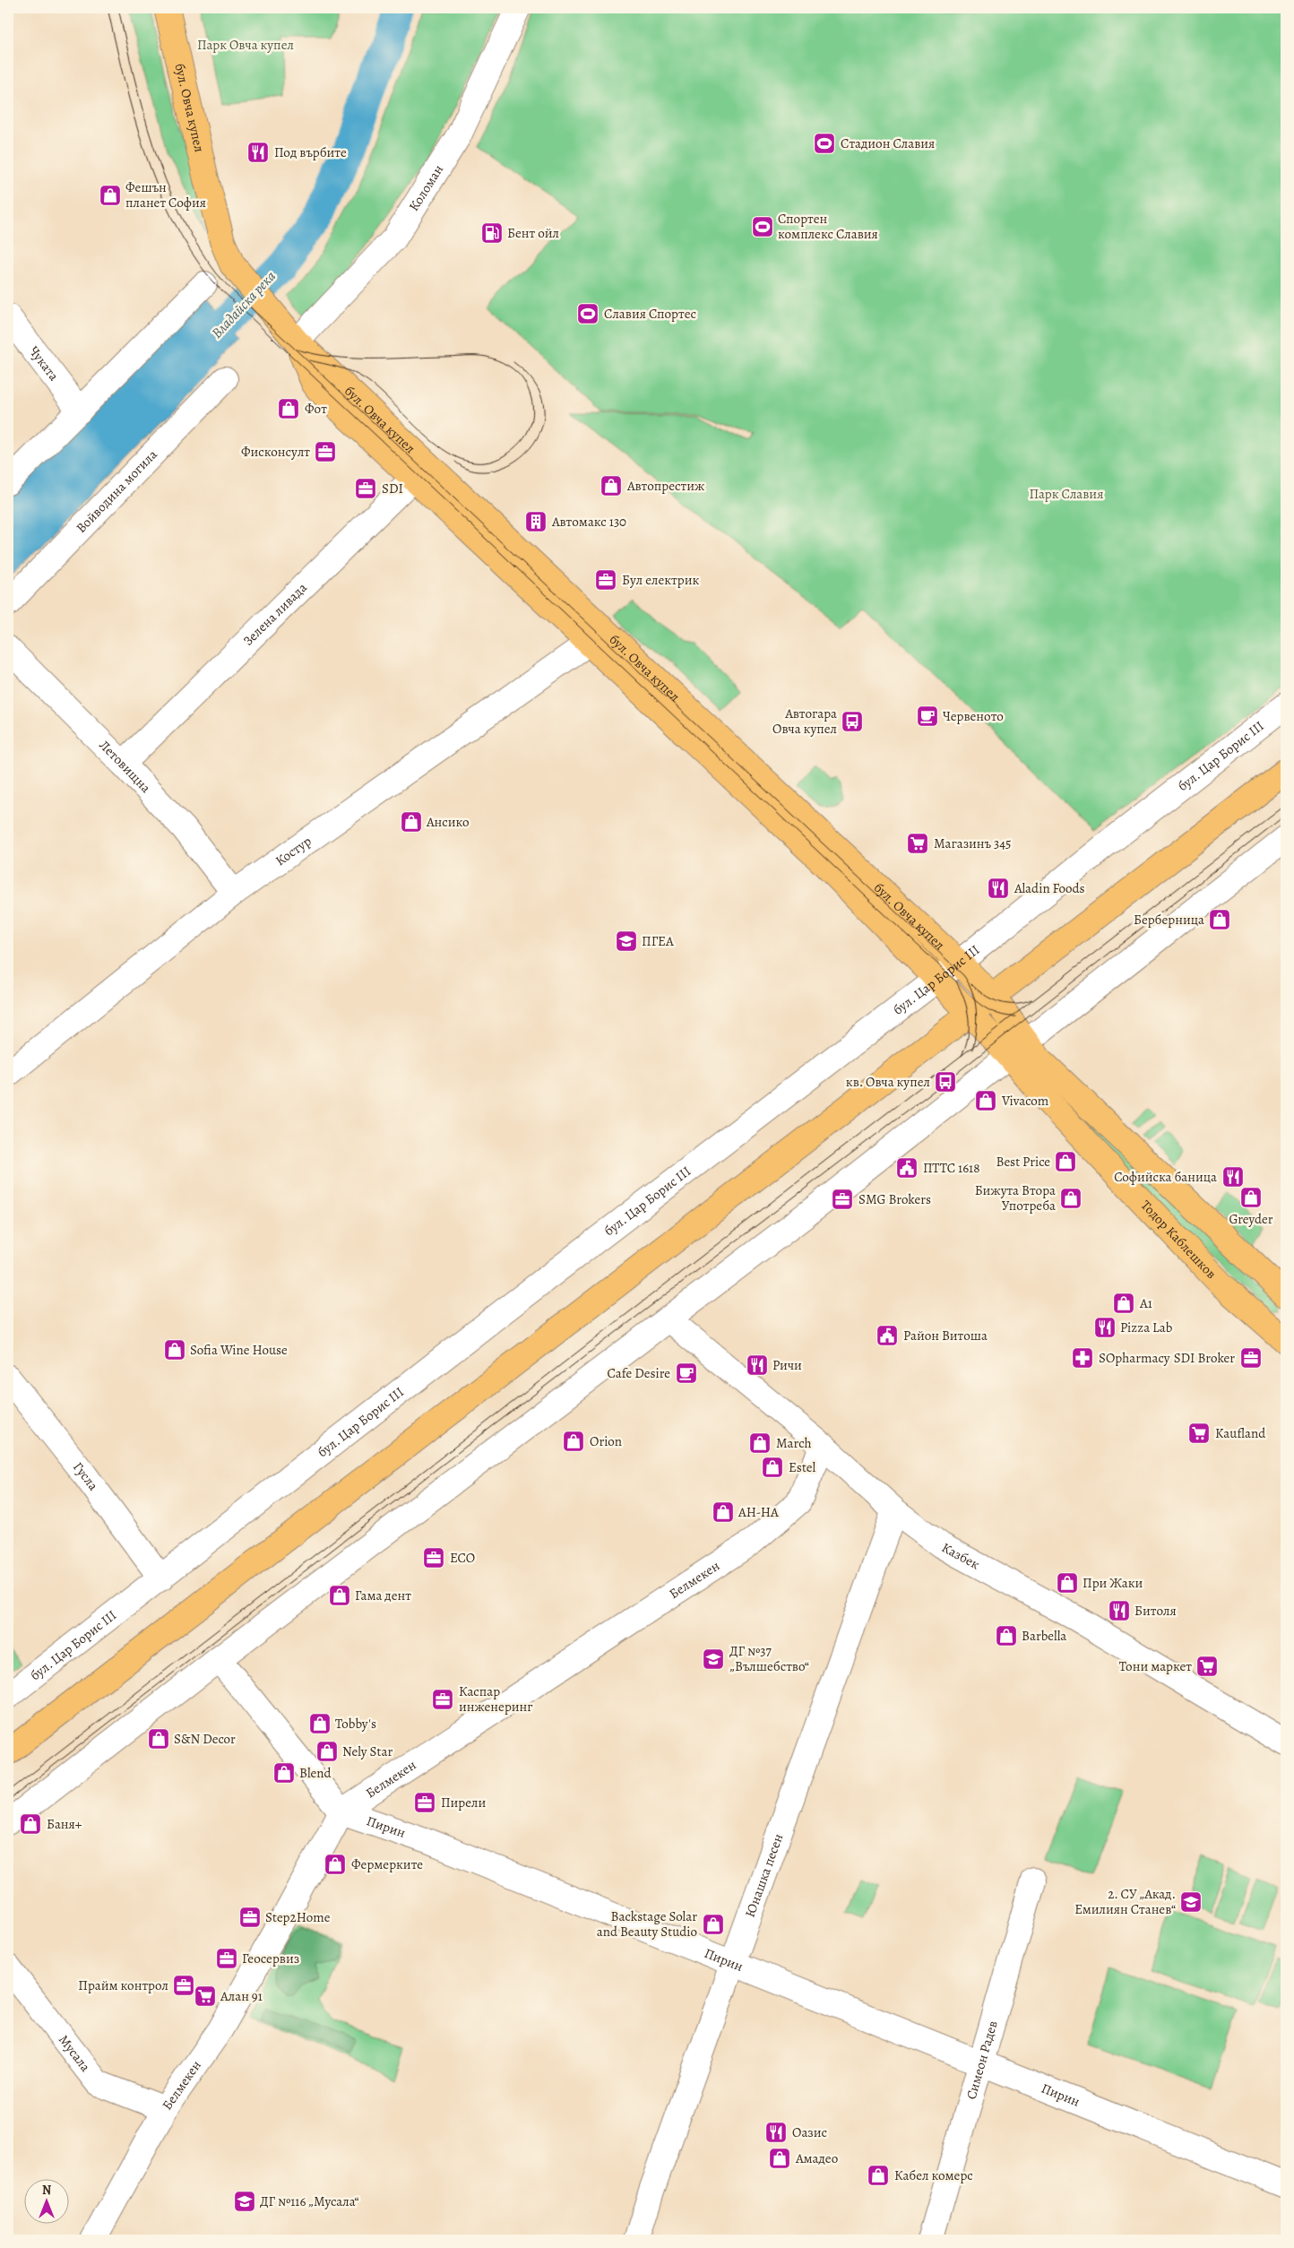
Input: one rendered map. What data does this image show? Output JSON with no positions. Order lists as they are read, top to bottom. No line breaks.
{"streets":{"main road":["бул. Овча купел","Тодор Каблешков"],"street":["Коломан","Чуката","Войводина могила","Зелена ливада","бул. Цар Борис III","Летовищна","Костур","Гусла","Казбек","Белмекен","Пирин","Юнашка песен","Мусала","Симеон Радев"]},"crossings":[["бул. Овча купел","Коломан"],["бул. Овча купел","Зелена ливада"],["бул. Овча купел","бул. Цар Борис III"],["бул. Овча купел","Костур"],["бул. Овча купел","Тодор Каблешков"],["Зелена ливада","Летовищна"],["бул. Цар Борис III","Гусла"],["Летовищна","Костур"],["Казбек","Белмекен"],["Казбек","Юнашка песен"],["Белмекен","Пирин"],["Белмекен","Мусала"],["Пирин","Юнашка песен"],["Пирин","Симеон Радев"]],"water":["Владайска река"],"parks":["Парк Овча купел","Парк Славия"],"places":{"sports":["Стадион Славия","Спортен комплекс Славия","Славия Спортес"],"restaurant":["Под върбите","Aladin Foods","Софийска баница","Pizza Lab","Ричи","Битоля","Оазис"],"shop":["Фешън планет София","Фот","Автопрестиж","Ансико","Берберница","Vivacom","Best Price","Greyder","Бижута Втора Употреба","A1","Sofia Wine House","Orion","March","Estel","АН-НА","При Жаки","Гама дент","Barbella","Tobby's","S&N Decor","Nely Star","Blend","Баня+","Фермерките","Backstage Solar and Beauty Studio","Амадео","Кабел комерс"],"fuel station":["Бент ойл"],"office":["Фисконсулт","SDI","Бул електрик","SMG Brokers","SDI Broker","ЕСО","Каспар инженеринг","Пирели","Step2Home","Геосервиз","Прайм контрол"],"building":["Автомакс 130"],"cafe":["Червеното","Cafe Desire"],"bus stop":["Автогара Овча купел","кв. Овча купел"],"supermarket":["Магазинъ 345","Kaufland","Тони маркет","Алан 91"],"school or university":["ПГЕА","ДГ №37 „Вълшебство“","2. СУ „Акад. Емилиян Станев“","ДГ №116 „Мусала“"],"public building":["ПТТС 1618","Район Витоша"],"pharmacy":["SOpharmacy"]},"north":"top"}
